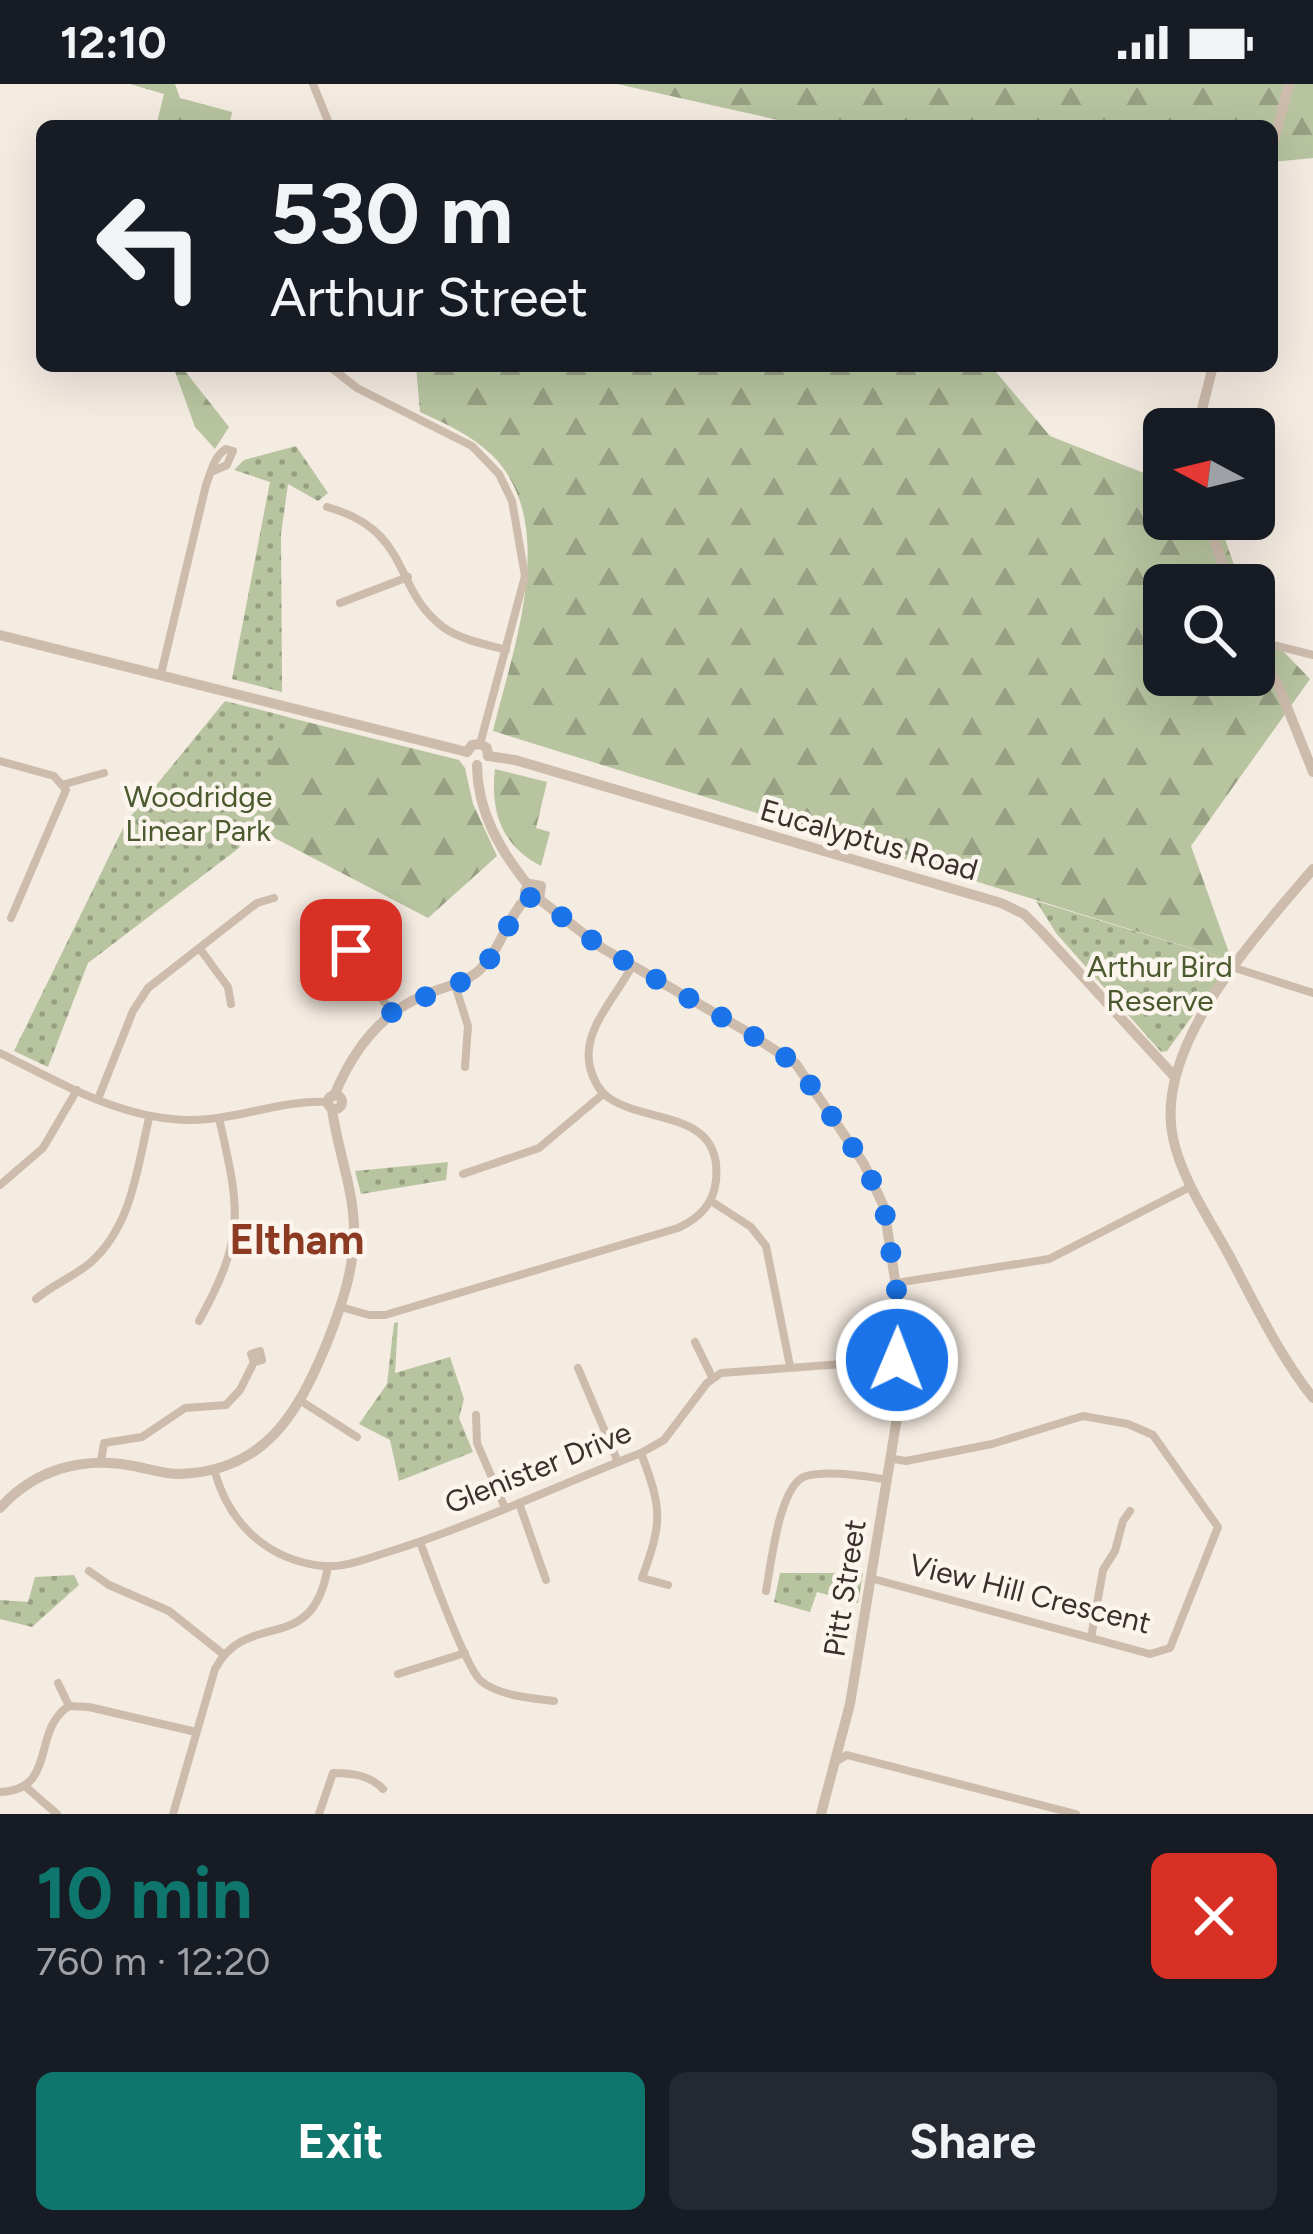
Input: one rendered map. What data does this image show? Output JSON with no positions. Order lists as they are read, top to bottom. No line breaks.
{"streets":{"street":["Eucalyptus Road","Glenister Drive","Pitt Street","View Hill Crescent"]},"crossings":[["Eucalyptus Road","Pitt Street"],["Pitt Street","View Hill Crescent"]],"districts":["Eltham"],"parks":["Woodridge Linear Park","Arthur Bird Reserve"],"north":"left","page":{"status":"12:10","turn":["530 m","Arthur Street"],"heading":["10 min","760 m · 12:20"],"buttons":["Exit","Share"]}}
